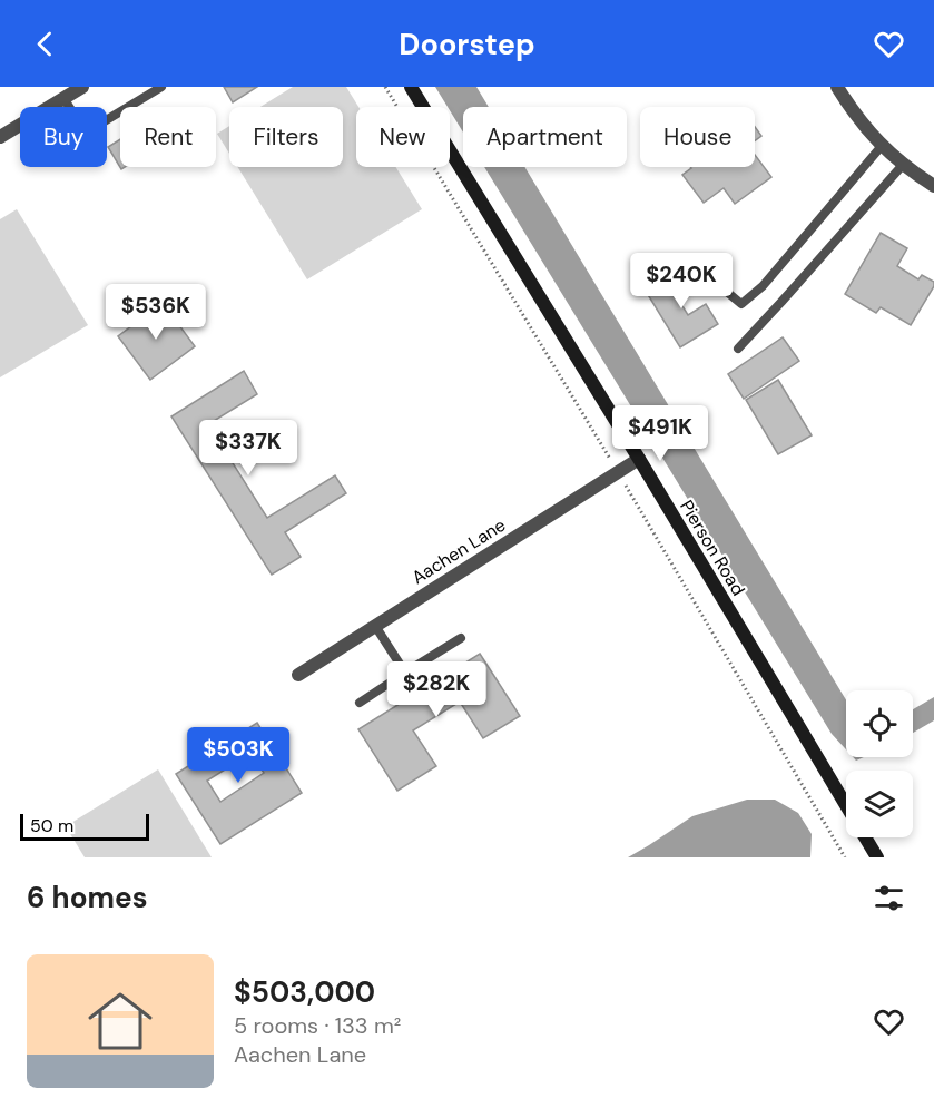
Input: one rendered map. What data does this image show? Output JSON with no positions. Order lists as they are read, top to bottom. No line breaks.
{"streets":{"street":["Pierson Road","Aachen Lane"]},"crossings":[["Pierson Road","Aachen Lane"]],"scale_bar":"50 m","page":{"header":"Doorstep","chip":["Buy","Rent","Filters","New","Apartment","House"],"price":["$240K","$536K","$491K","$337K","$282K","$503K"],"scale":"50 m","heading":"6 homes","list":[{"name":"$503,000","note":"5 rooms · 133 m² · Aachen Lane"}]}}
